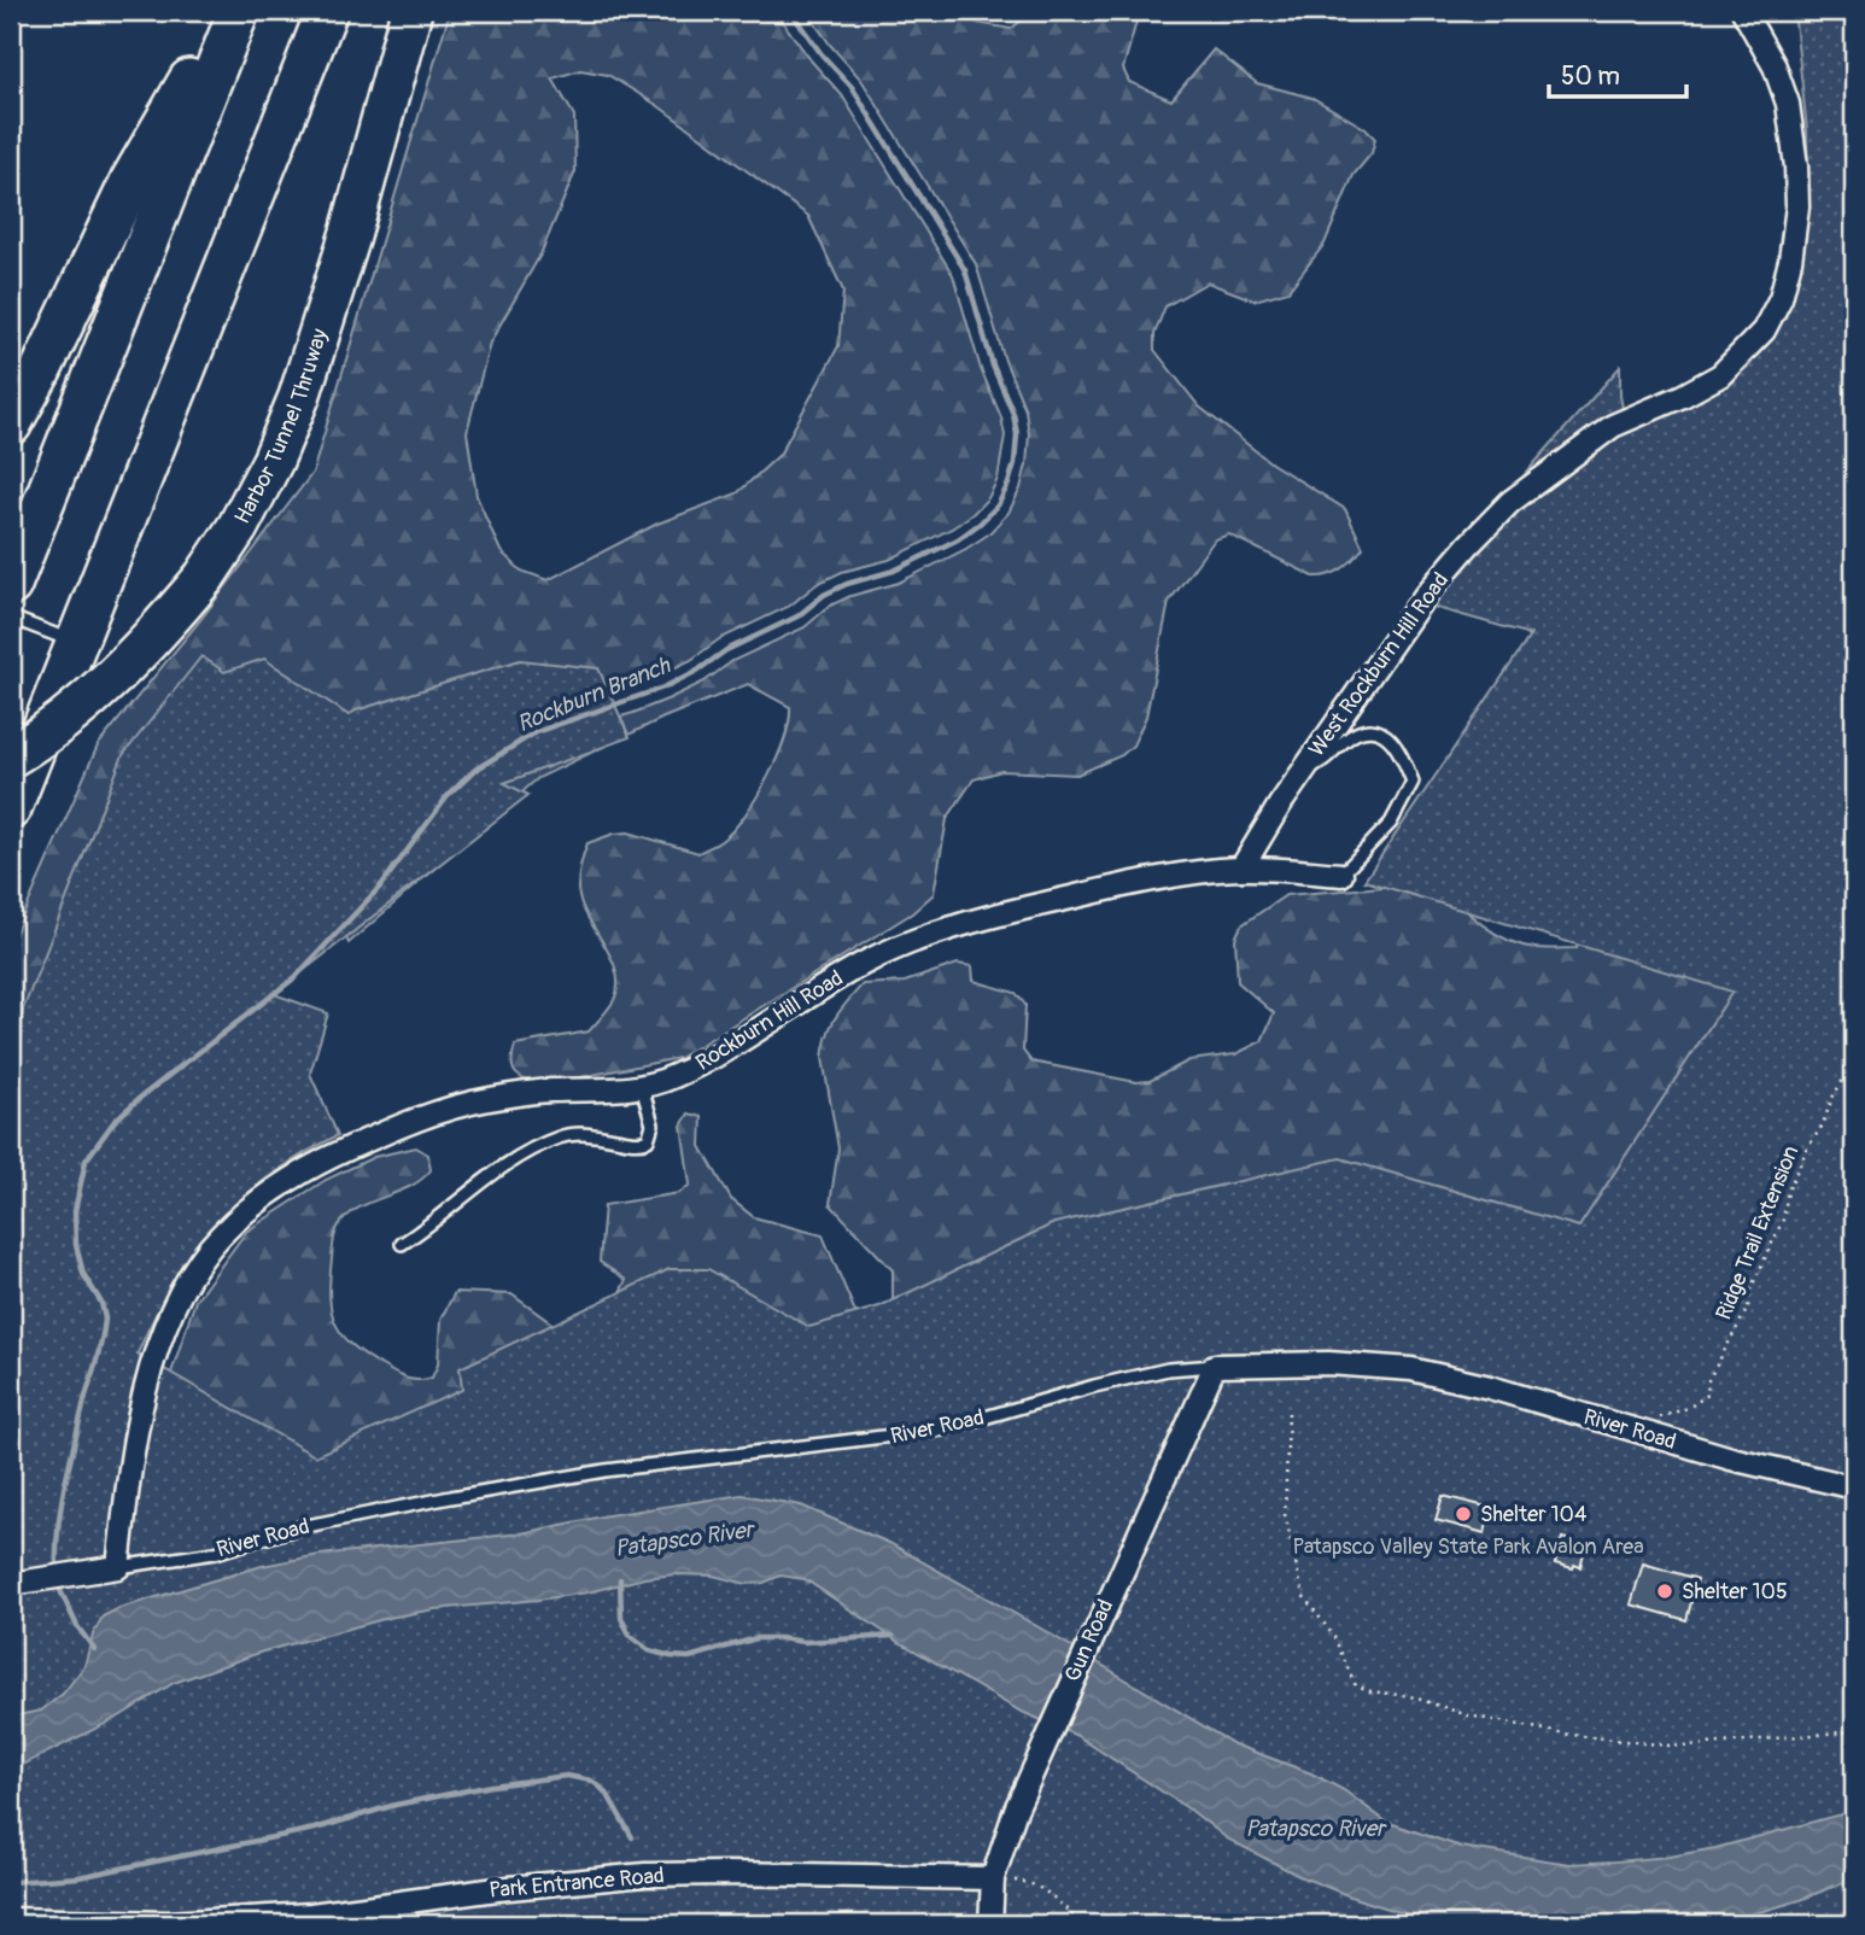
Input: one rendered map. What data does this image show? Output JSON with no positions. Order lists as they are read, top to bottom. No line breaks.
{"streets":{"highway":["Harbor Tunnel Thruway"],"street":["West Rockburn Hill Road","Rockburn Hill Road","River Road","Gun Road","Park Entrance Road"],"path":["Ridge Trail Extension"]},"crossings":[["West Rockburn Hill Road","Rockburn Hill Road"],["Rockburn Hill Road","River Road"],["River Road","Gun Road"],["Gun Road","Park Entrance Road"]],"water":["Rockburn Branch","Patapsco River"],"parks":["Patapsco Valley State Park Avalon Area"],"places":["Shelter 104","Shelter 105"],"scale_bar":"50 m"}
